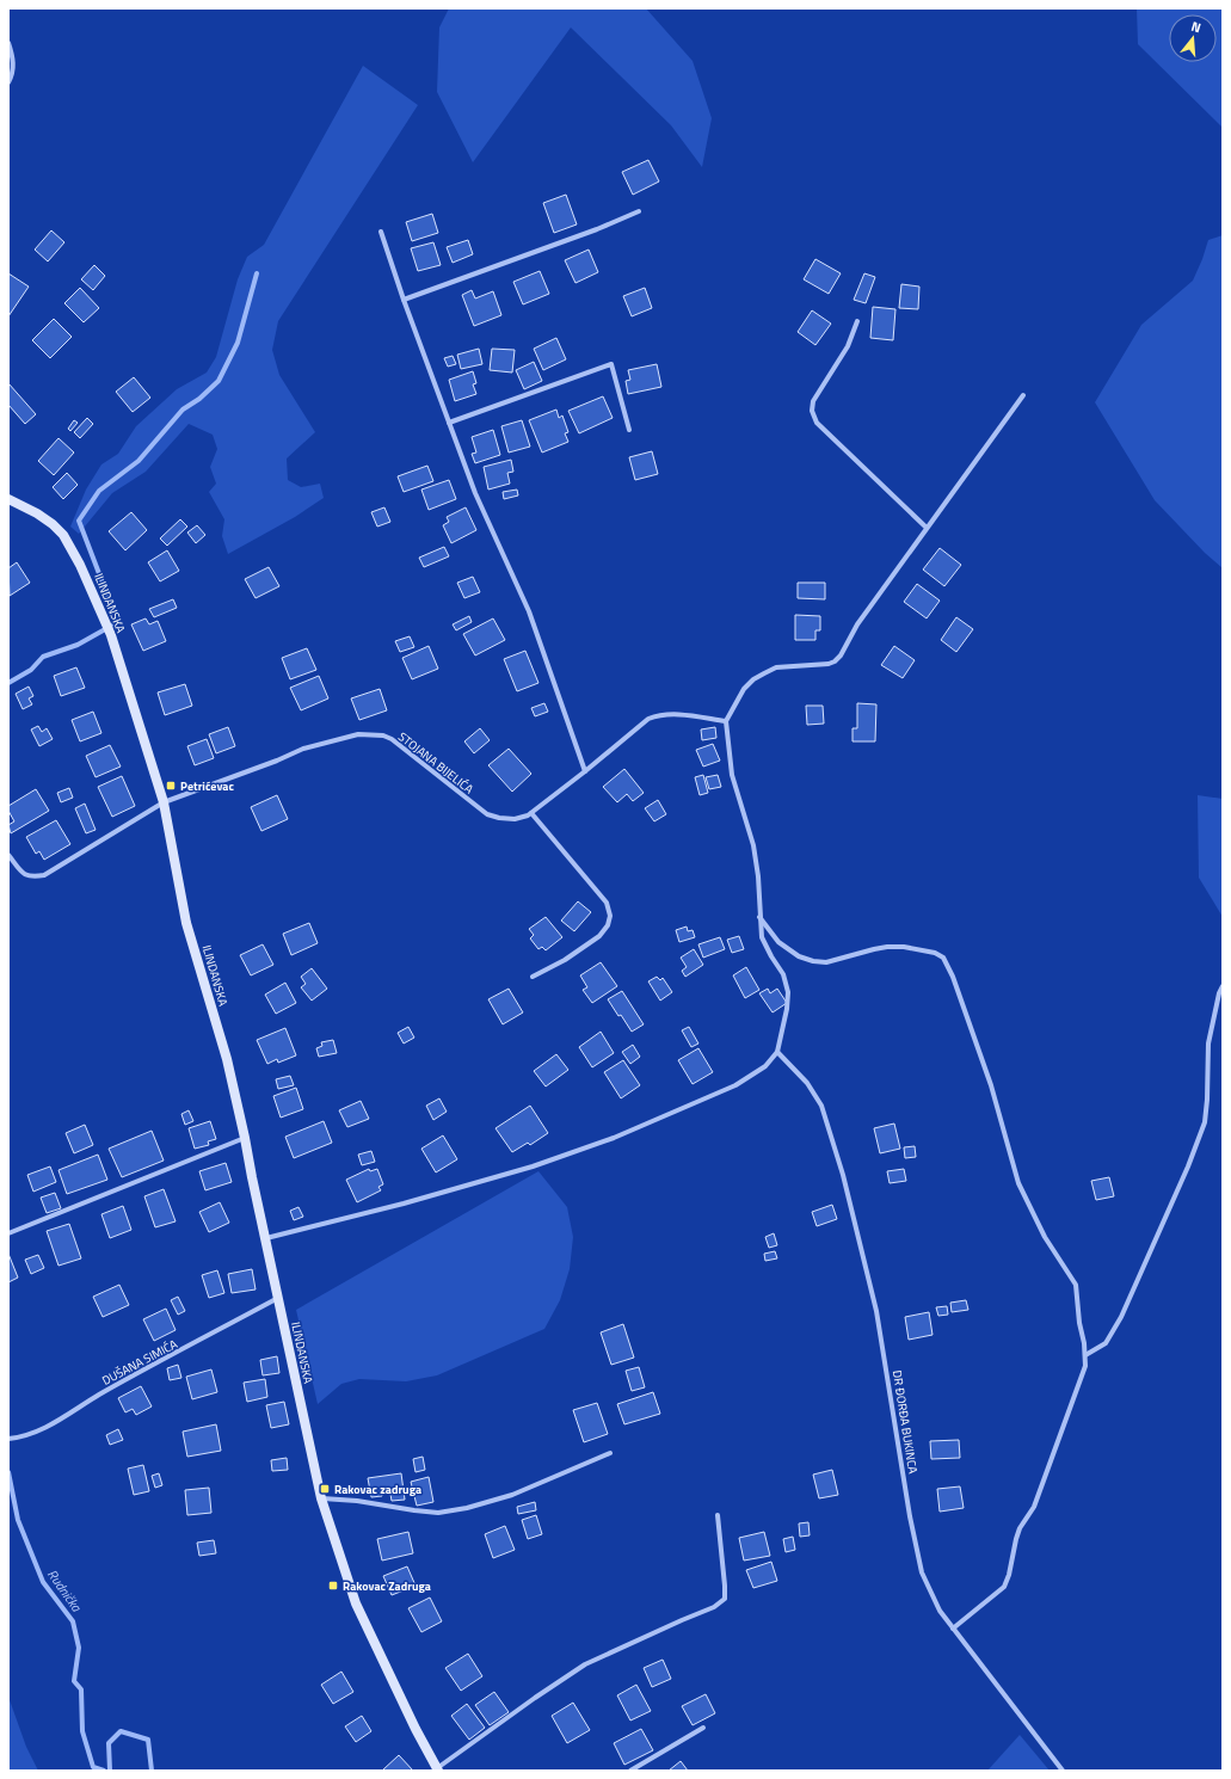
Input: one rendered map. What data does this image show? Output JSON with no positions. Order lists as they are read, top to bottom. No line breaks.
{"streets":{"street":["ILINDANSKA","STOJANA BIJELIĆA","DUŠANA SIMIĆA","DR ĐORĐA BUKINCA"]},"crossings":[["ILINDANSKA","STOJANA BIJELIĆA"],["ILINDANSKA","DUŠANA SIMIĆA"]],"water":["Rudnička"],"places":{"transit":["Petrićevac","Rakovac zadruga","Rakovac Zadruga"]},"north":"top"}
